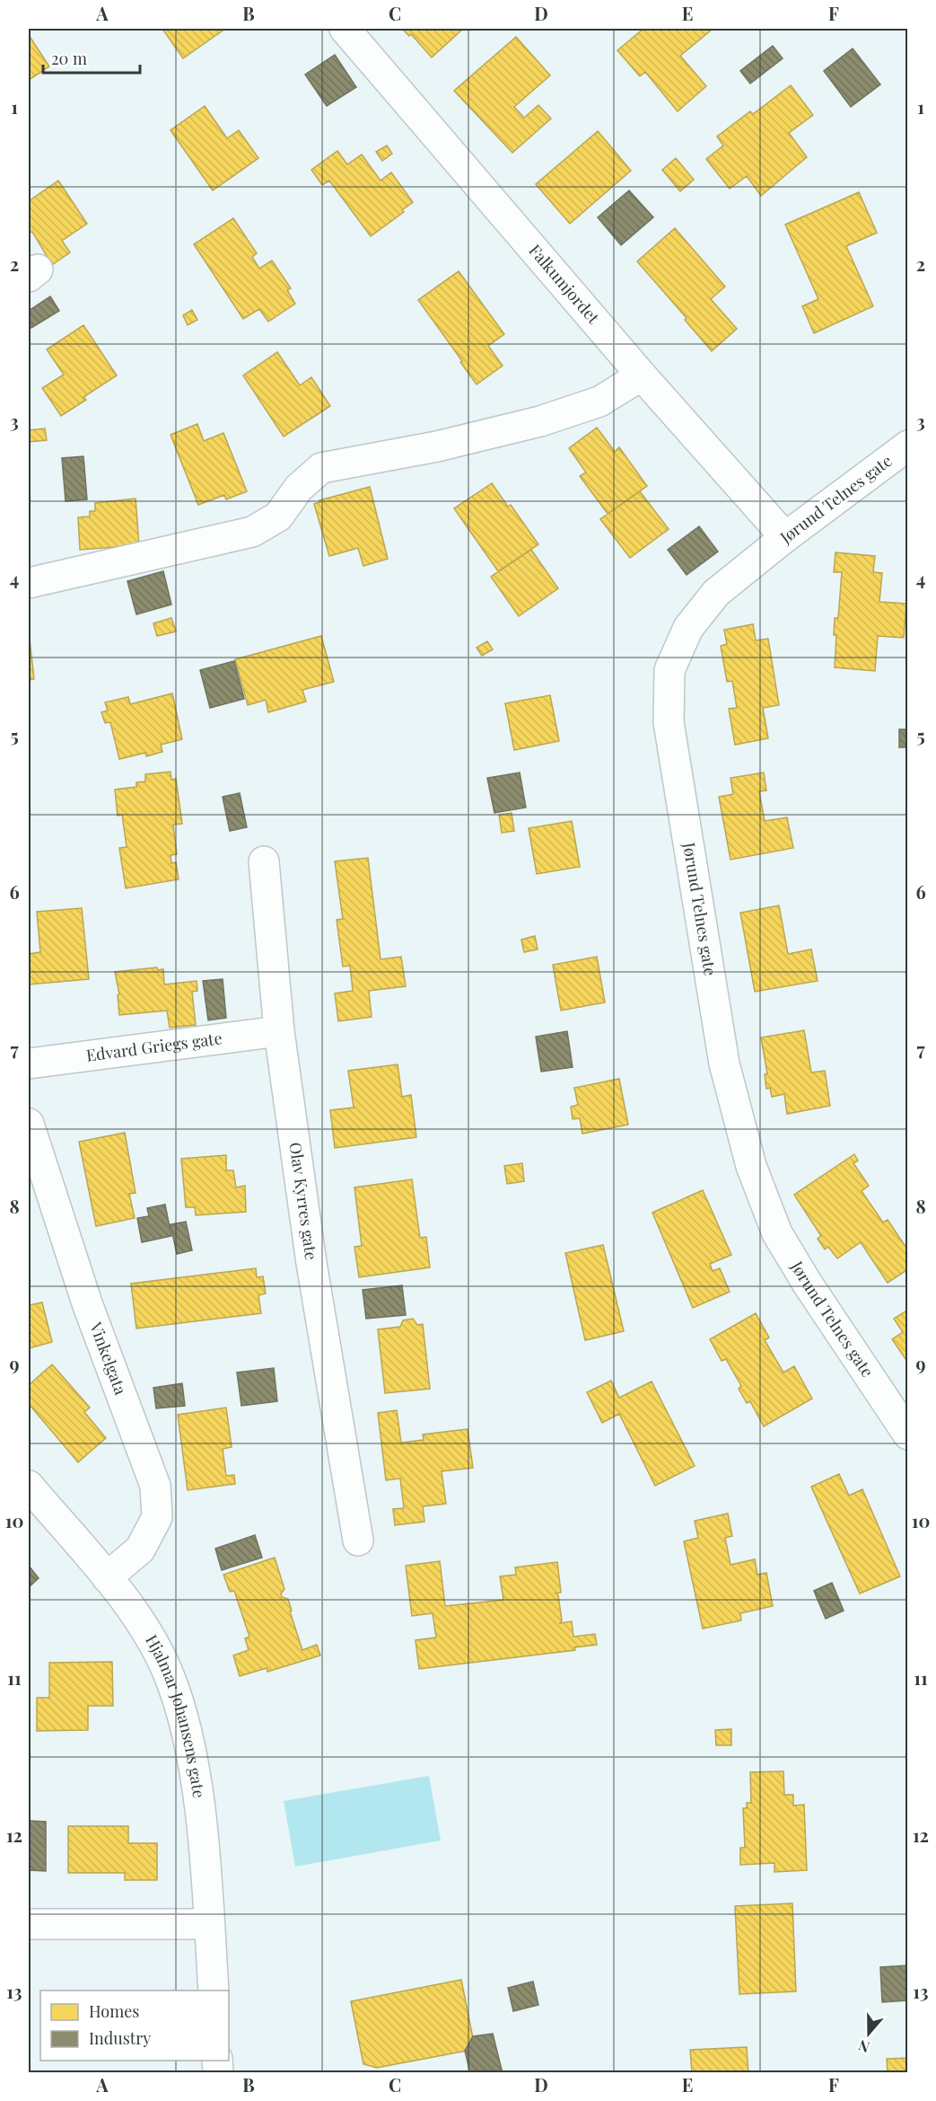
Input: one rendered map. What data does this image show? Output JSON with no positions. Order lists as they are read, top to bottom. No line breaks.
{"streets":{"street":["Falkumjordet","Jørund Telnes gate","Edvard Griegs gate","Olav Kyrres gate","Vinkelgata","Hjalmar Johansens gate"]},"crossings":[["Falkumjordet","Jørund Telnes gate"],["Edvard Griegs gate","Olav Kyrres gate"],["Vinkelgata","Hjalmar Johansens gate"]],"legend":["Homes","Industry"],"scale_bar":"20 m","north":"bottom","grid":{"columns":["A","B","C","D","E","F"],"rows":["1","2","3","4","5","6","7","8","9","10","11","12","13"]}}
